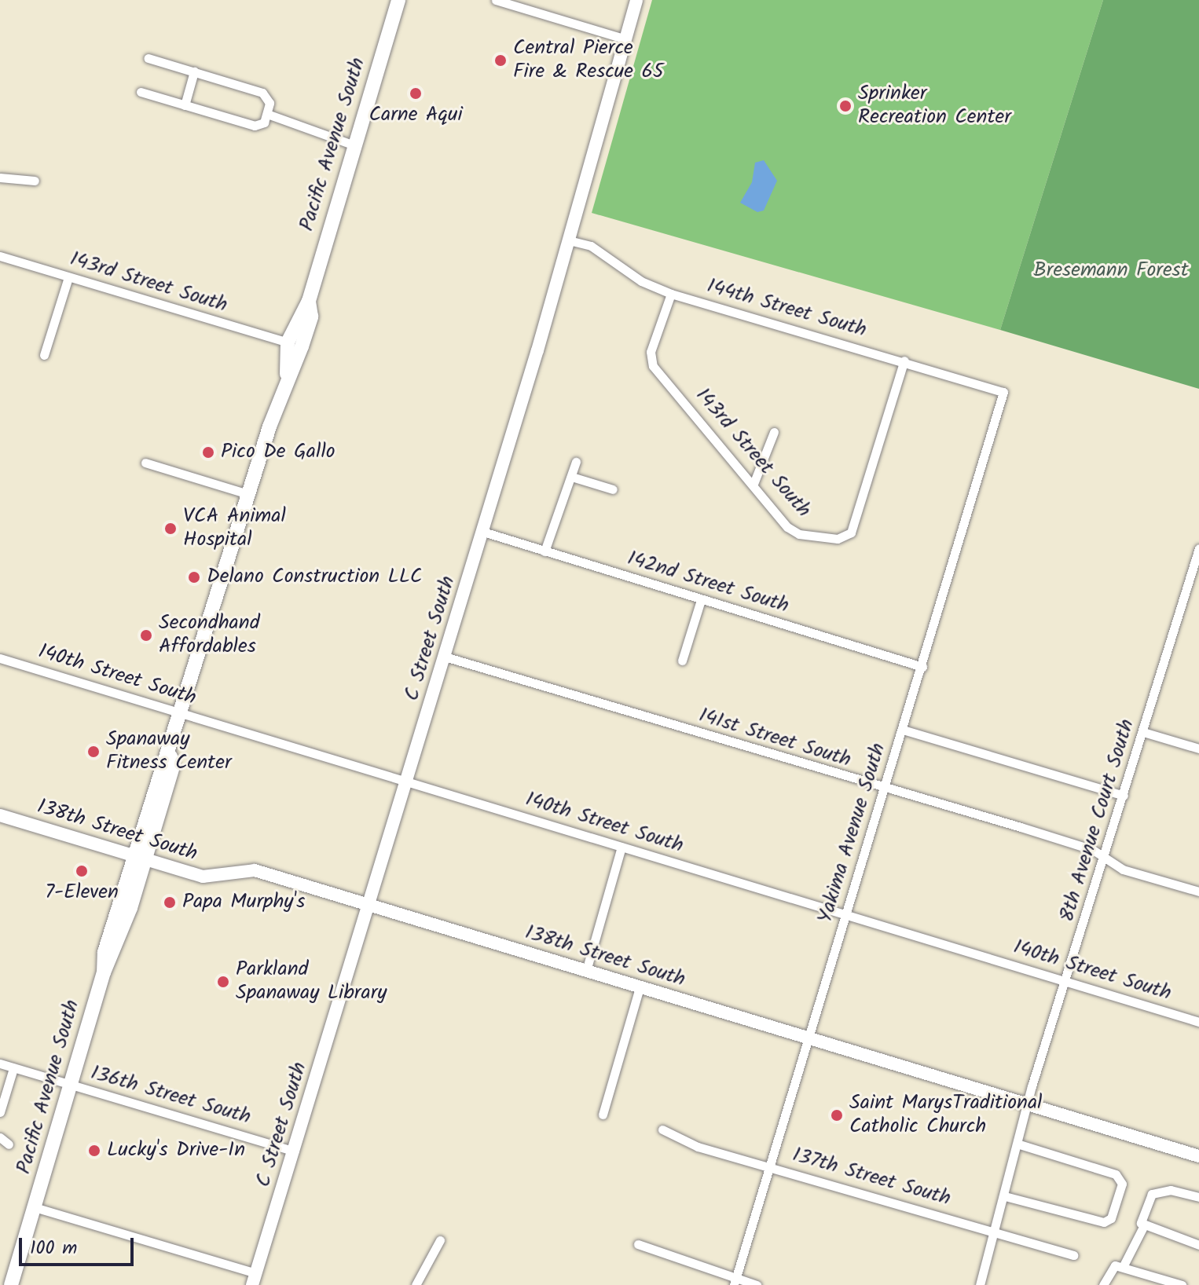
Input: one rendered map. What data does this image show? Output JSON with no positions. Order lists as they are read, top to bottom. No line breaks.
{"streets":{"main road":["Pacific Avenue South"],"street":["143rd Street South","144th Street South","142nd Street South","C Street South","140th Street South","141st Street South","8th Avenue Court South","138th Street South","Yakima Avenue South","136th Street South","137th Street South"]},"crossings":[["Pacific Avenue South","143rd Street South"],["Pacific Avenue South","140th Street South"],["Pacific Avenue South","138th Street South"],["Pacific Avenue South","136th Street South"],["143rd Street South","144th Street South"],["144th Street South","C Street South"],["144th Street South","Yakima Avenue South"],["142nd Street South","C Street South"],["142nd Street South","Yakima Avenue South"],["C Street South","140th Street South"],["C Street South","141st Street South"],["C Street South","138th Street South"],["C Street South","136th Street South"],["140th Street South","8th Avenue Court South"],["140th Street South","Yakima Avenue South"],["141st Street South","8th Avenue Court South"],["141st Street South","Yakima Avenue South"],["8th Avenue Court South","138th Street South"],["8th Avenue Court South","137th Street South"],["138th Street South","Yakima Avenue South"],["Yakima Avenue South","137th Street South"]],"parks":["Bresemann Forest"],"places":["Central Pierce Fire & Rescue 65","Carne Aqui","Sprinker Recreation Center","Pico De Gallo","VCA Animal Hospital","Delano Construction LLC","Secondhand Affordables","Spanaway Fitness Center","7-Eleven","Papa Murphy's","Parkland Spanaway Library","Saint MarysTraditional Catholic Church","Lucky's Drive-In"],"scale_bar":"100 m"}
